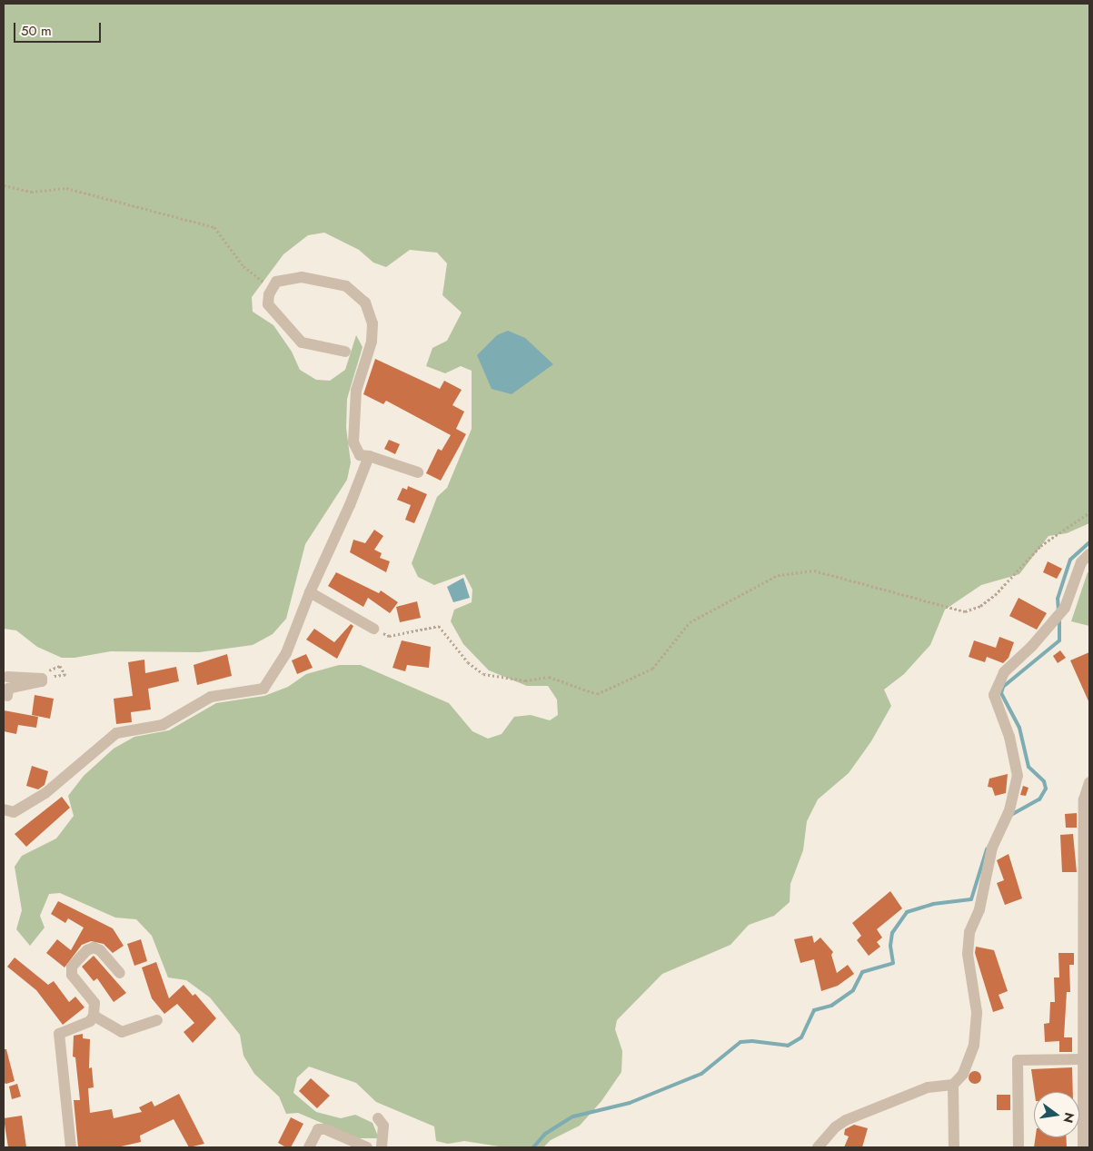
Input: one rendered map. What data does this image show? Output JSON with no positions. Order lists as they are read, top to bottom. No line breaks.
{"scale_bar":"50 m","north":"right"}
